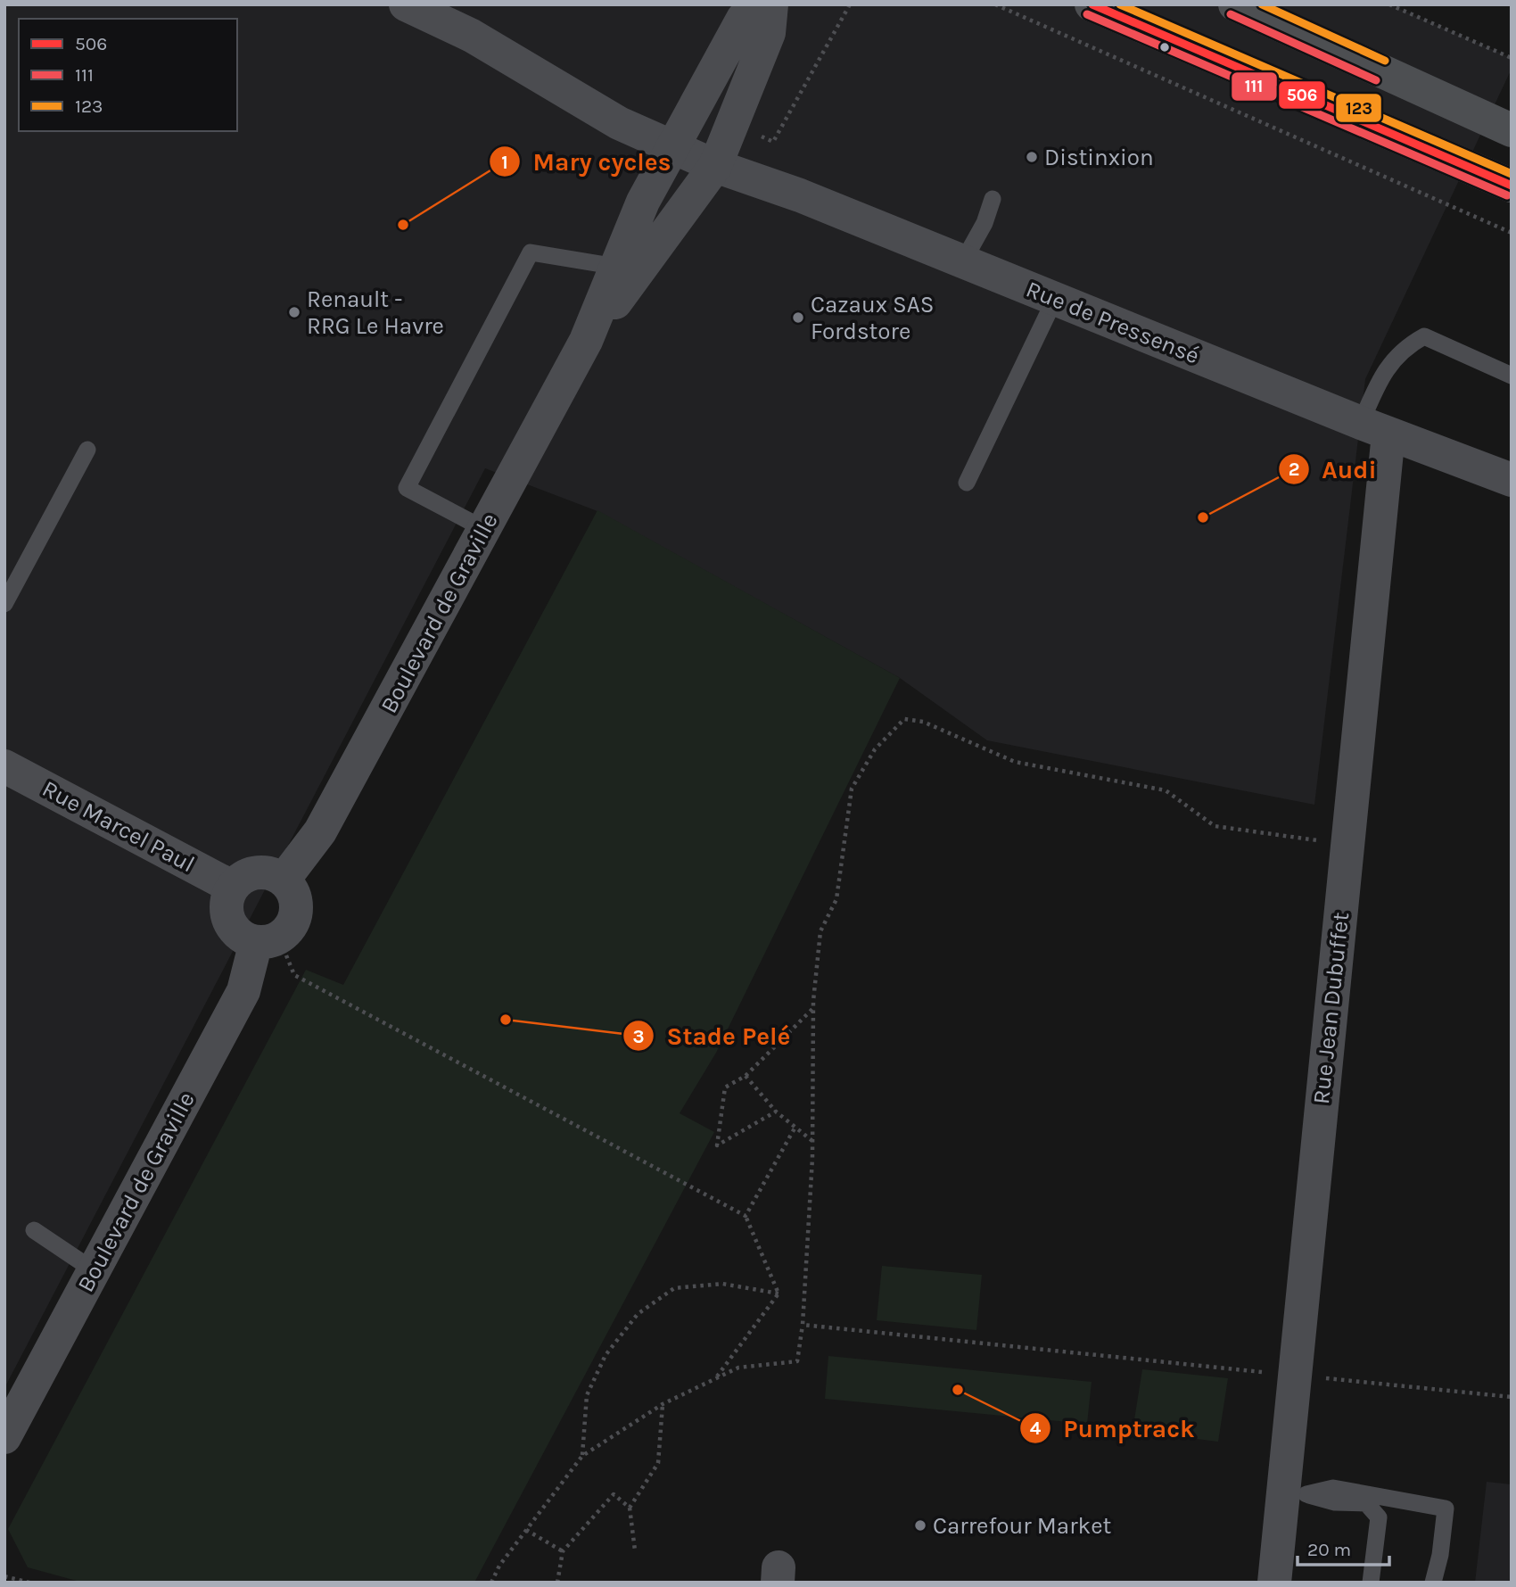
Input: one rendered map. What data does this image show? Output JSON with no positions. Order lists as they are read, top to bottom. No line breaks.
{"streets":{"street":["Rue de Pressensé","Boulevard de Graville","Rue Marcel Paul","Rue Jean Dubuffet"]},"crossings":[["Rue de Pressensé","Boulevard de Graville"],["Rue de Pressensé","Rue Jean Dubuffet"],["Boulevard de Graville","Rue Marcel Paul"]],"places":["Distinxion","Mary cycles","Renault - RRG Le Havre","Cazaux SAS Fordstore","Audi","Stade Pelé","Pumptrack","Carrefour Market"],"lines":["transit line 506","transit line 123","transit line 111"],"legend":["506","111","123"],"scale_bar":"20 m"}
